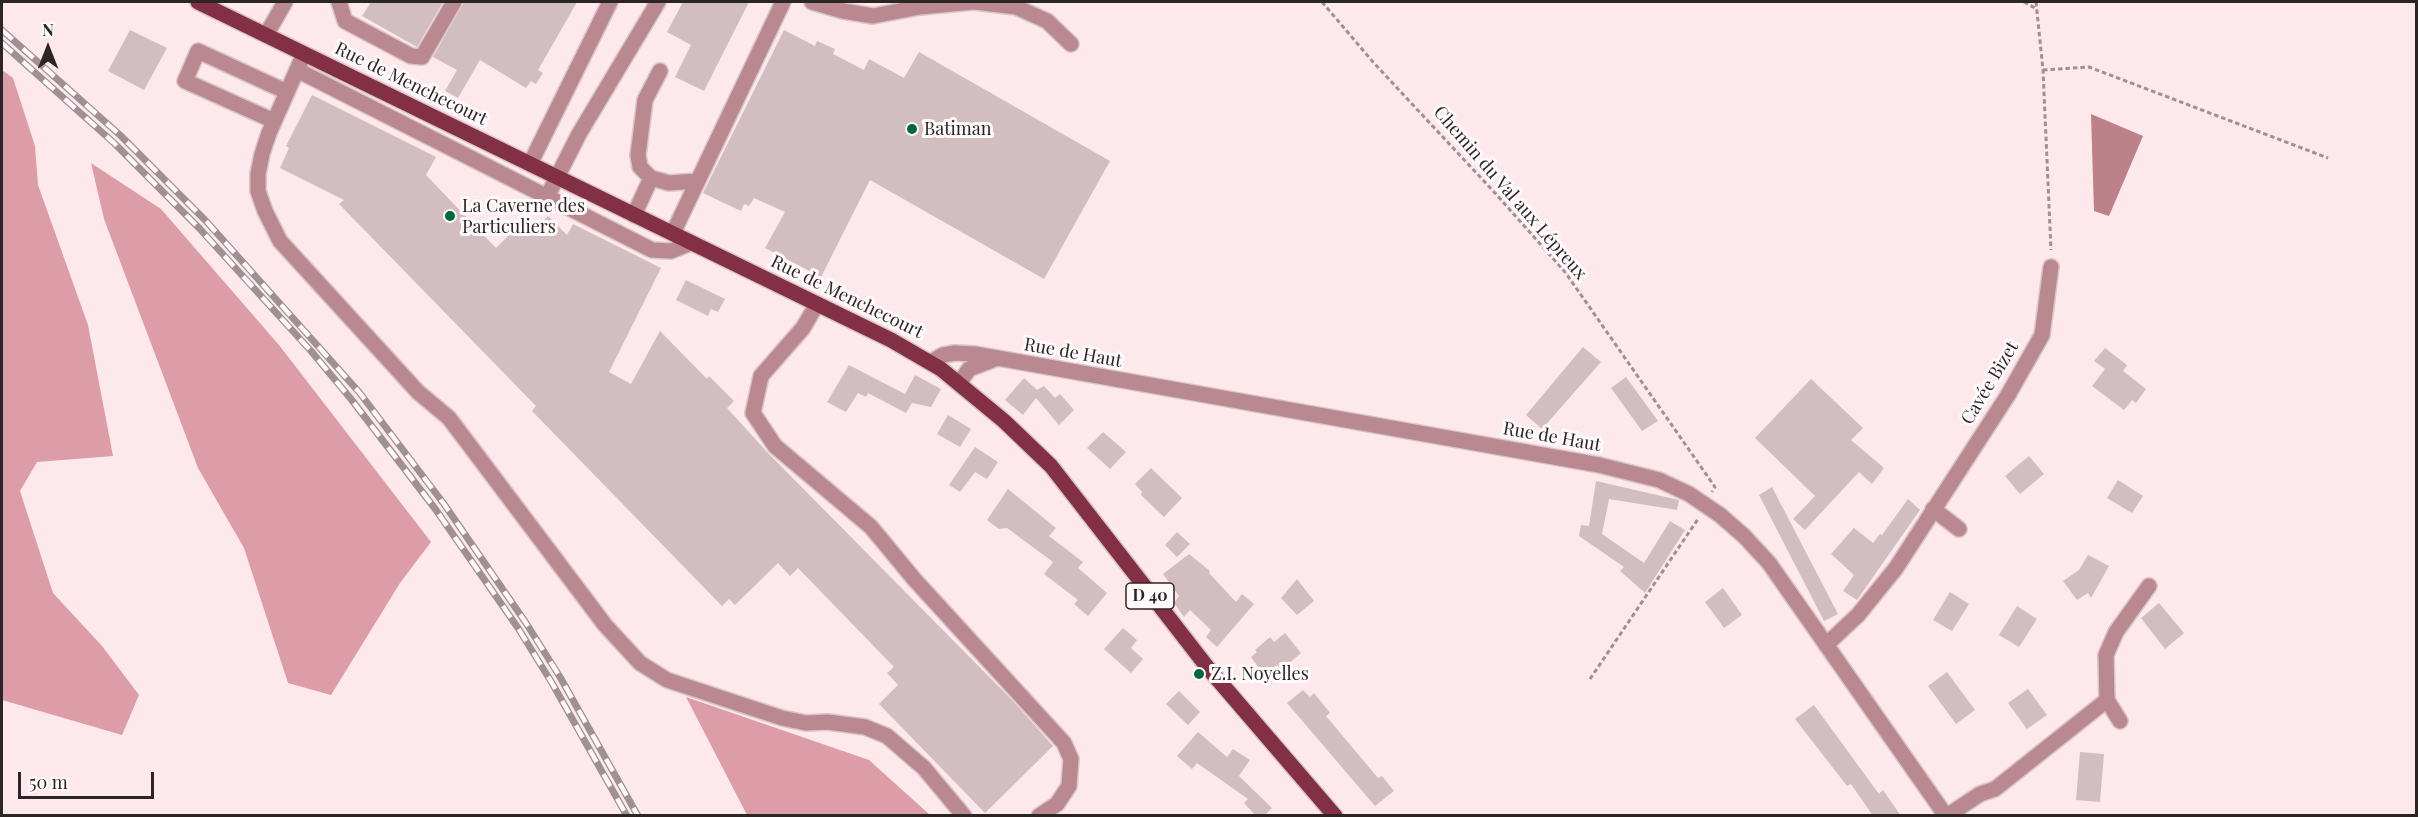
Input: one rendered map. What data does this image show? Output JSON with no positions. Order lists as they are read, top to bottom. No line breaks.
{"streets":{"main road":["Rue de Menchecourt","D 40"],"street":["Rue de Haut","Cavée Bizet"],"path":["Chemin du Val aux Lépreux"]},"crossings":[["Rue de Menchecourt","Rue de Haut"],["Chemin du Val aux Lépreux","Rue de Haut"],["Rue de Haut","Cavée Bizet"]],"places":["Batiman","La Caverne des Particuliers","Z.I. Noyelles"],"scale_bar":"50 m","north":"top"}
